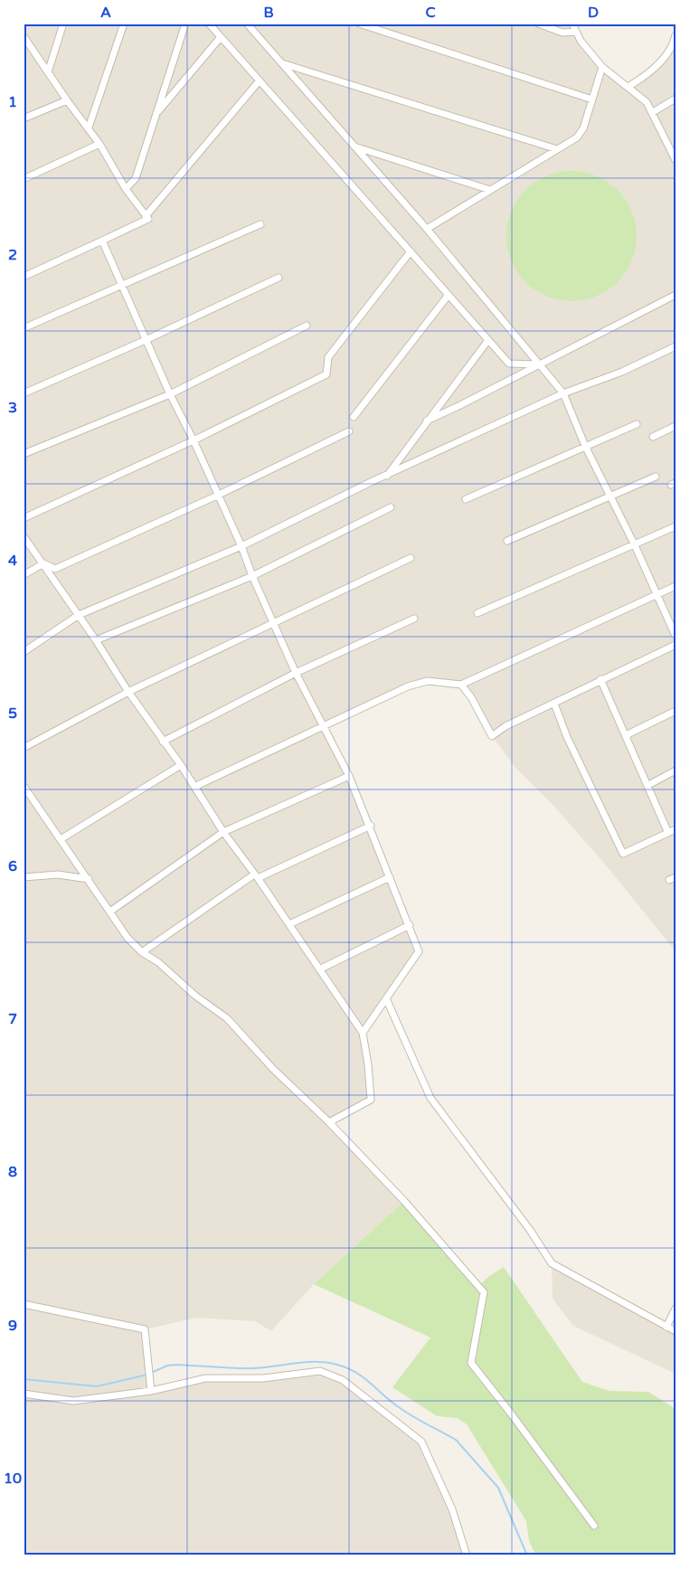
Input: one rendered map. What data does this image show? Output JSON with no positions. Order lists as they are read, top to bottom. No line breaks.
{"grid":{"columns":["A","B","C","D"],"rows":["1","2","3","4","5","6","7","8","9","10"]}}
